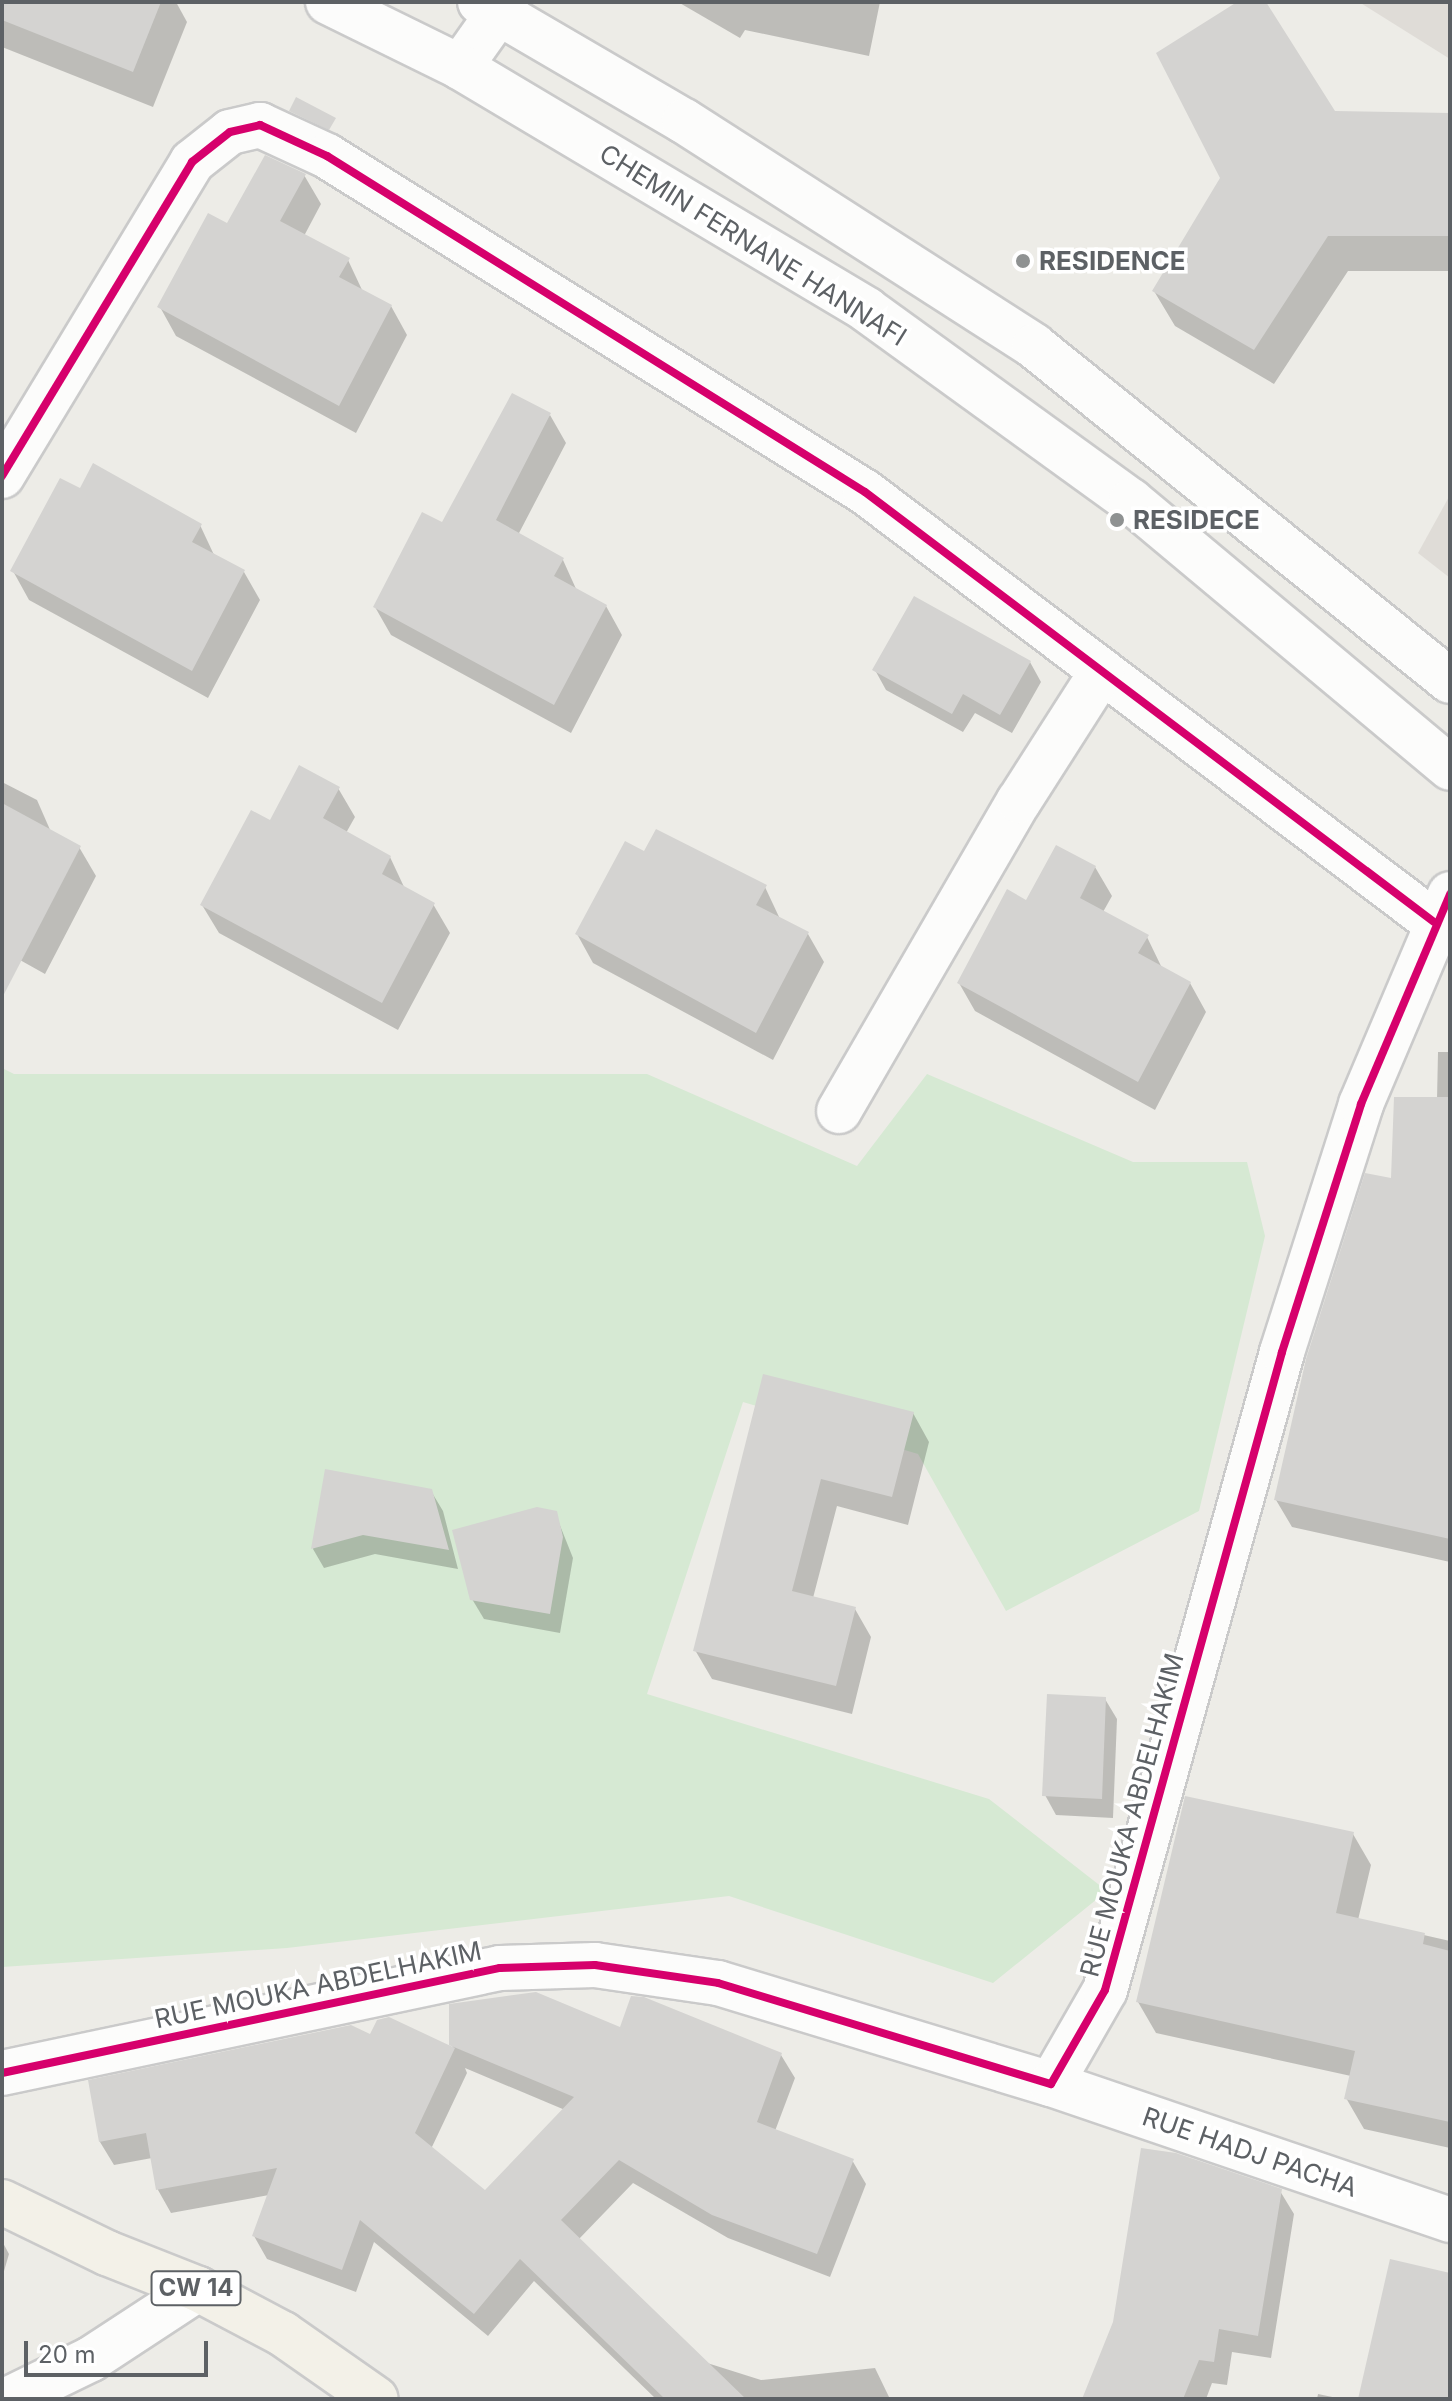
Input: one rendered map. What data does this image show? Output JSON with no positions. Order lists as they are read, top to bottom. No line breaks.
{"streets":{"main road":["CW 14"],"street":["CHEMIN FERNANE HANNAFI","RUE MOUKA ABDELHAKIM","RUE HADJ PACHA"]},"crossings":[["RUE MOUKA ABDELHAKIM","RUE HADJ PACHA"]],"places":["RESIDENCE","RESIDECE"],"scale_bar":"20 m"}
